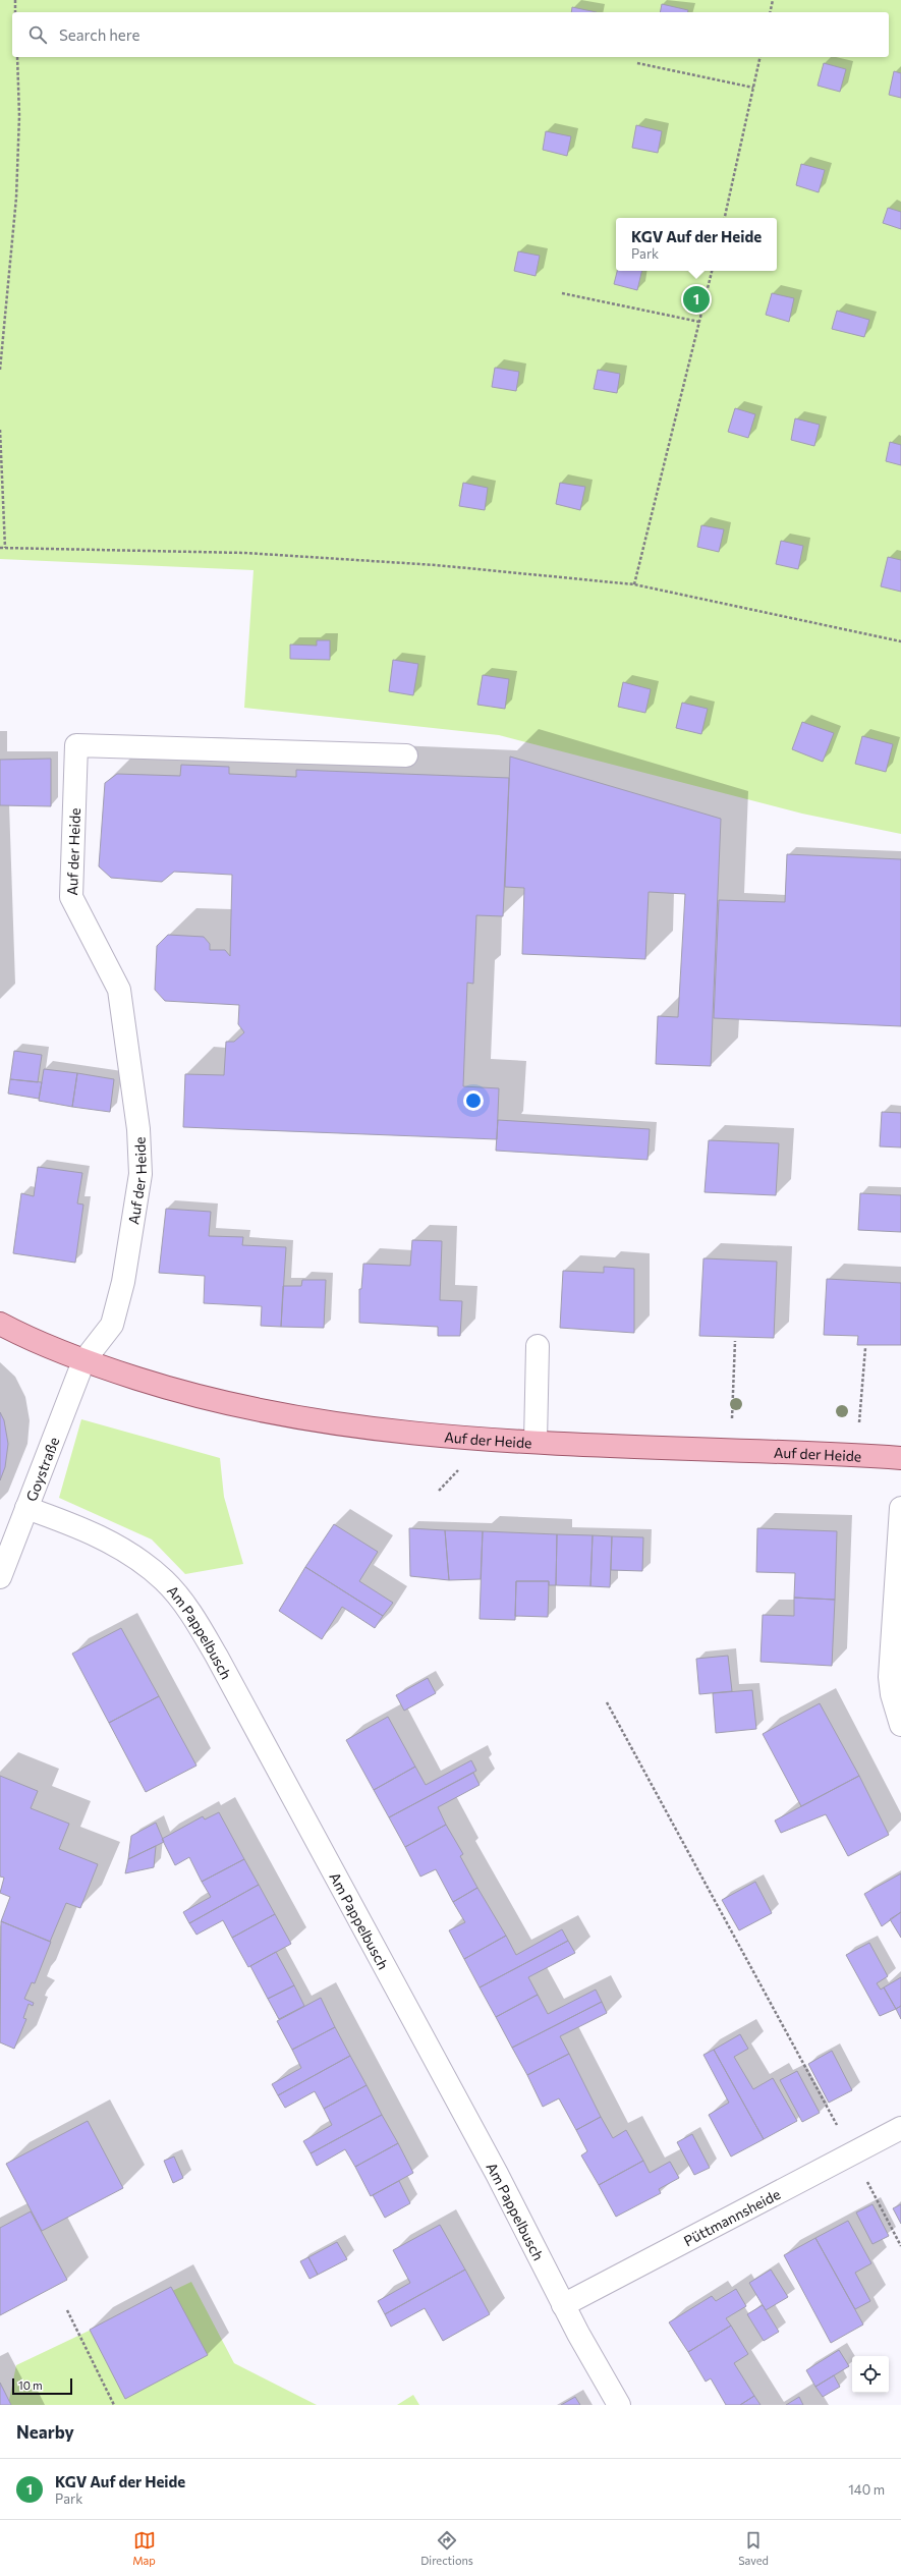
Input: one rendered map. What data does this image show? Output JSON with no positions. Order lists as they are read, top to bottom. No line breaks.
{"streets":{"main road":["Auf der Heide"],"street":["Goystraße","Am Pappelbusch","Püttmannsheide"]},"crossings":[["Auf der Heide","Goystraße"],["Goystraße","Am Pappelbusch"],["Am Pappelbusch","Püttmannsheide"]],"scale_bar":"10 m","page":{"search":"Search here","popup":["KGV Auf der Heide","Park"],"pins":"1","scale":"10 m","heading":"Nearby","list":[{"mark":"1","name":"KGV Auf der Heide","note":"Park","value":"140 m"}],"nav":["Map","Directions","Saved"]}}
